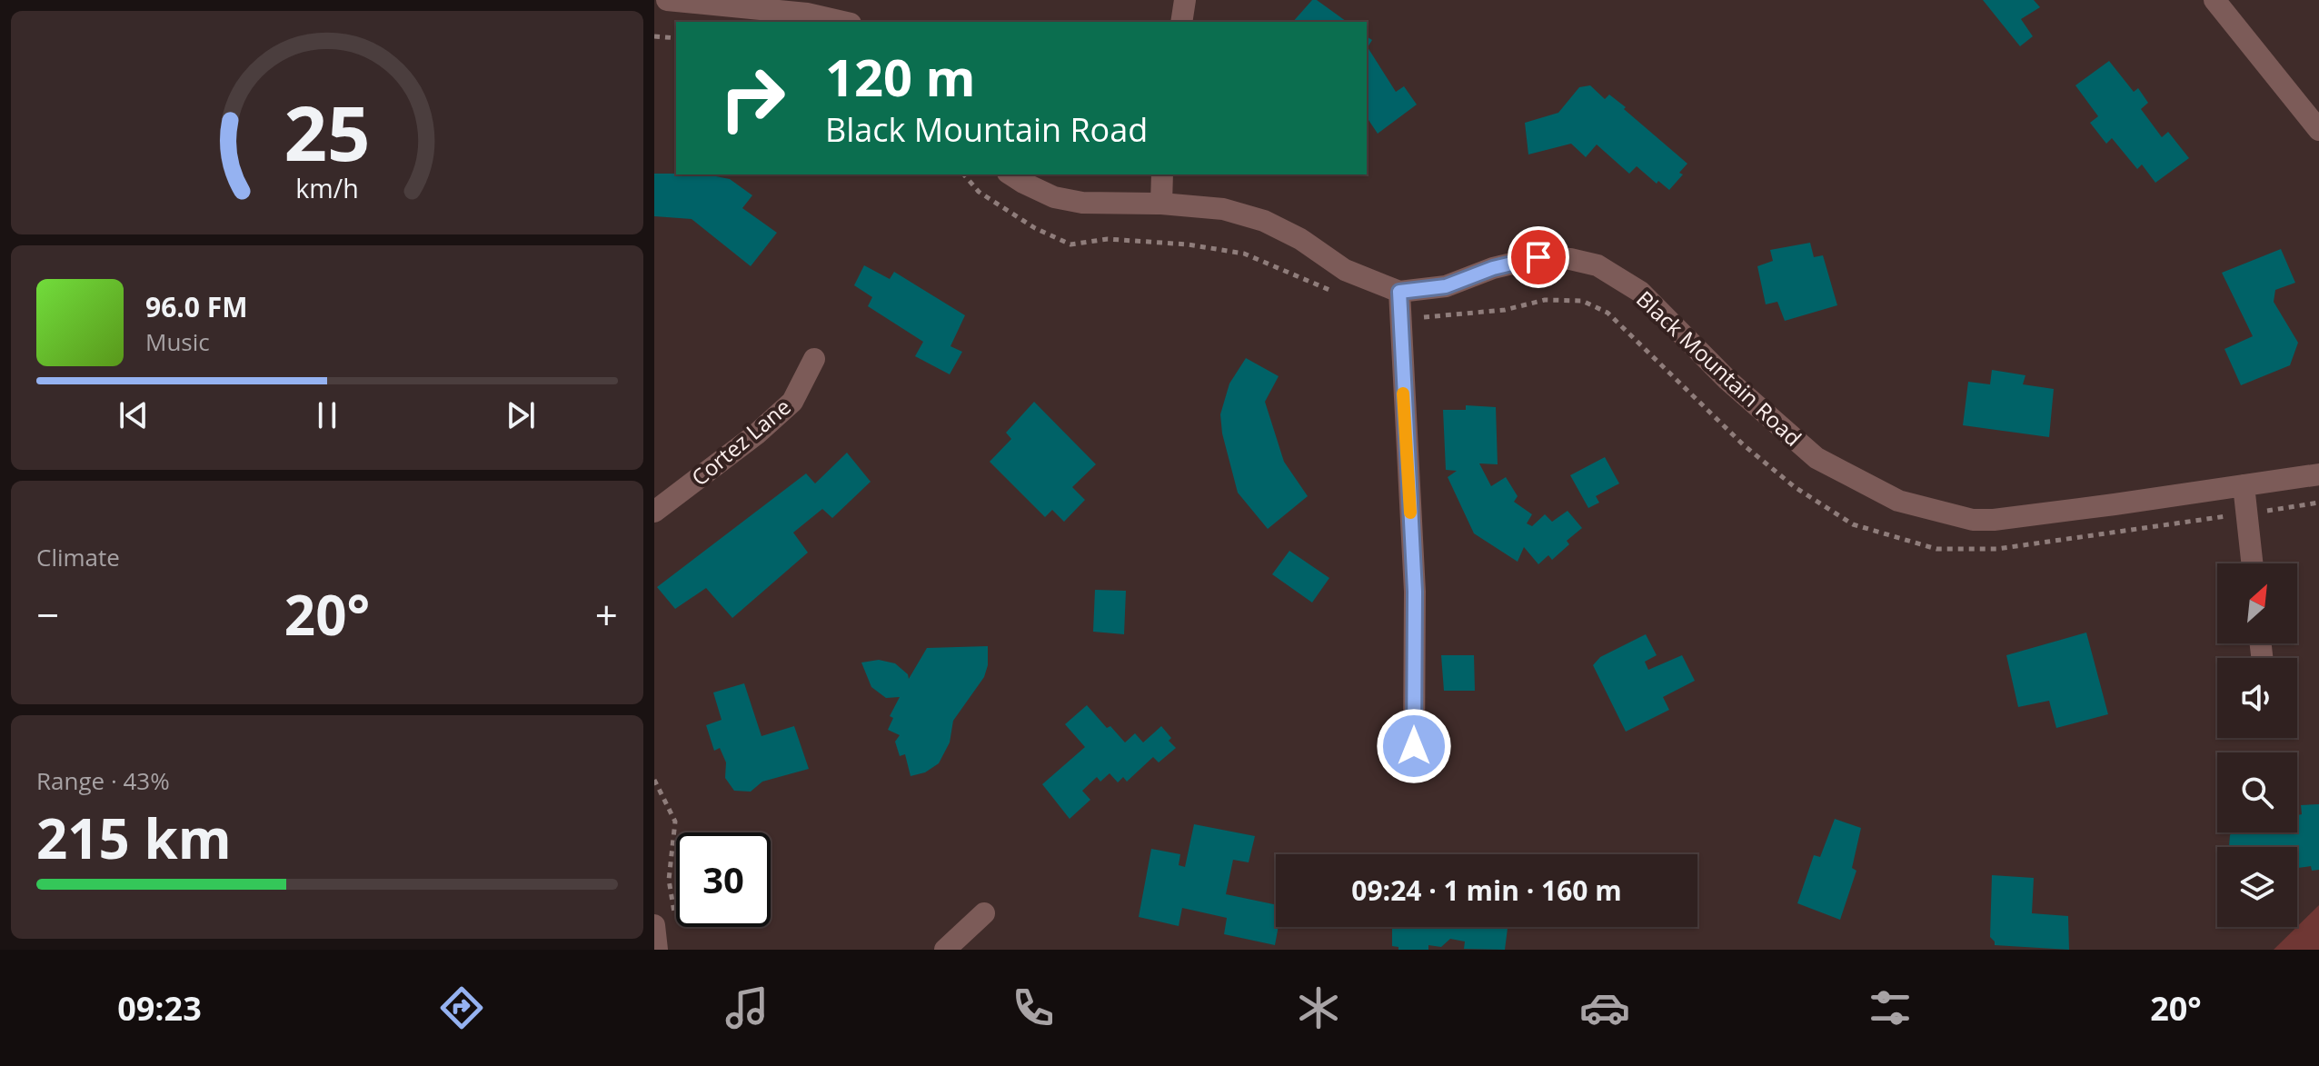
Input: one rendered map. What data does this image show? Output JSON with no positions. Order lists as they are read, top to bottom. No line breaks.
{"streets":{"street":["Black Mountain Road","Cortez Lane"]},"north":"top right","page":{"turn":["120 m","Black Mountain Road"],"song":["96.0 FM","Music"],"tile":["Climate",["Range · 43%","215 km"]],"heat":["−","20°","+"],"limit":"30","trip":"09:24 · 1 min · 160 m","tabs":["09:23","20°"],"gauge":["25","km/h"]}}
